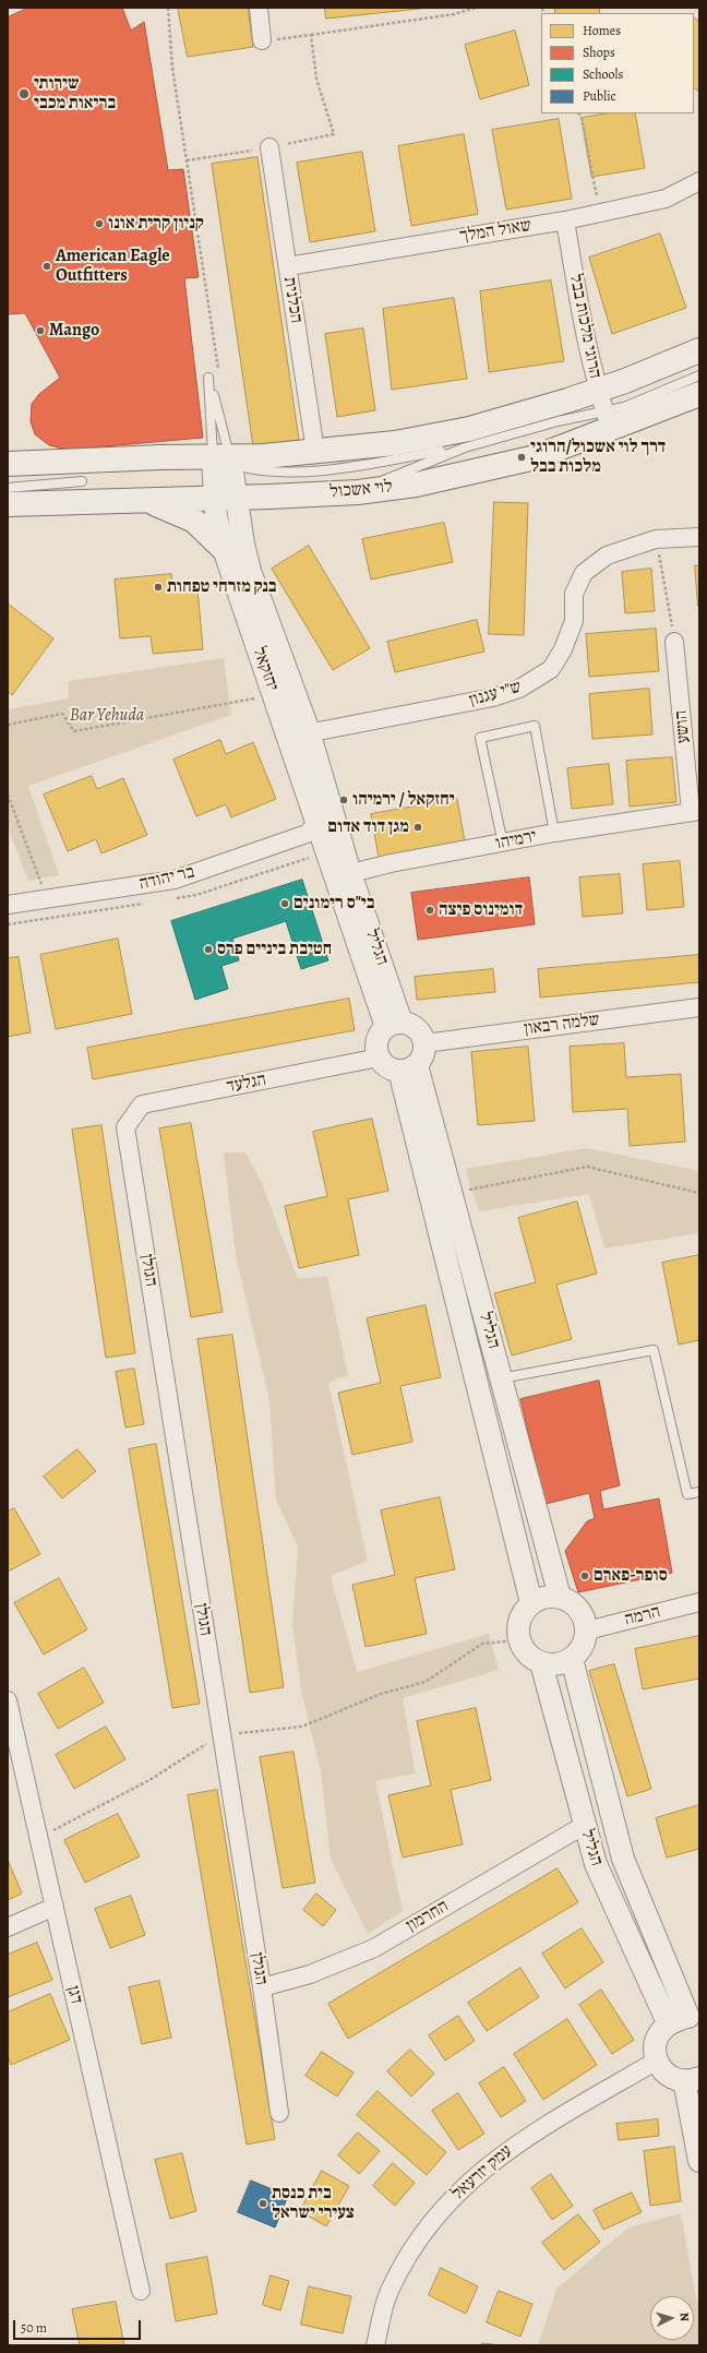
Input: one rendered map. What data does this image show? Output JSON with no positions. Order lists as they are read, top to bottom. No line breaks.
{"streets":{"main road":["לוי אשכול"],"street":["שאול המלך","הכלנית","הרוגי מלכות בבל","יחזקאל","ש\"י עגנון","הושע","ירמיהו","בר יהודה","הגליל","שלמה רבאון","הגלעד","הגולן","הרמה","החרמון","דגן","עמק יזרעאל"]},"crossings":[["שאול המלך","הכלנית"],["שאול המלך","הרוגי מלכות בבל"],["הכלנית","לוי אשכול"],["הרוגי מלכות בבל","לוי אשכול"],["לוי אשכול","יחזקאל"],["יחזקאל","ש\"י עגנון"],["יחזקאל","ירמיהו"],["יחזקאל","בר יהודה"],["יחזקאל","הגליל"],["הושע","ירמיהו"],["ירמיהו","הגליל"],["הגליל","שלמה רבאון"],["הגליל","הגלעד"],["הגליל","הרמה"],["הגליל","החרמון"],["שלמה רבאון","הגלעד"],["הגלעד","הגולן"],["הגולן","החרמון"]],"parks":["Bar Yehuda"],"places":["שירותי בריאות מכבי","קניון קרית אונו","American Eagle Outfitters","Mango","דרך לוי אשכול/הרוגי מלכות בבל","בנק מזרחי טפחות","יחזקאל / ירמיהו","מגן דוד אדום","בי\"ס רימונים","דומינוס פיצה","חטיבת ביניים פרס","סופר-פארם","בית כנסת צעירי ישראל"],"legend":["Homes","Shops","Schools","Public"],"scale_bar":"50 m","north":"right"}
